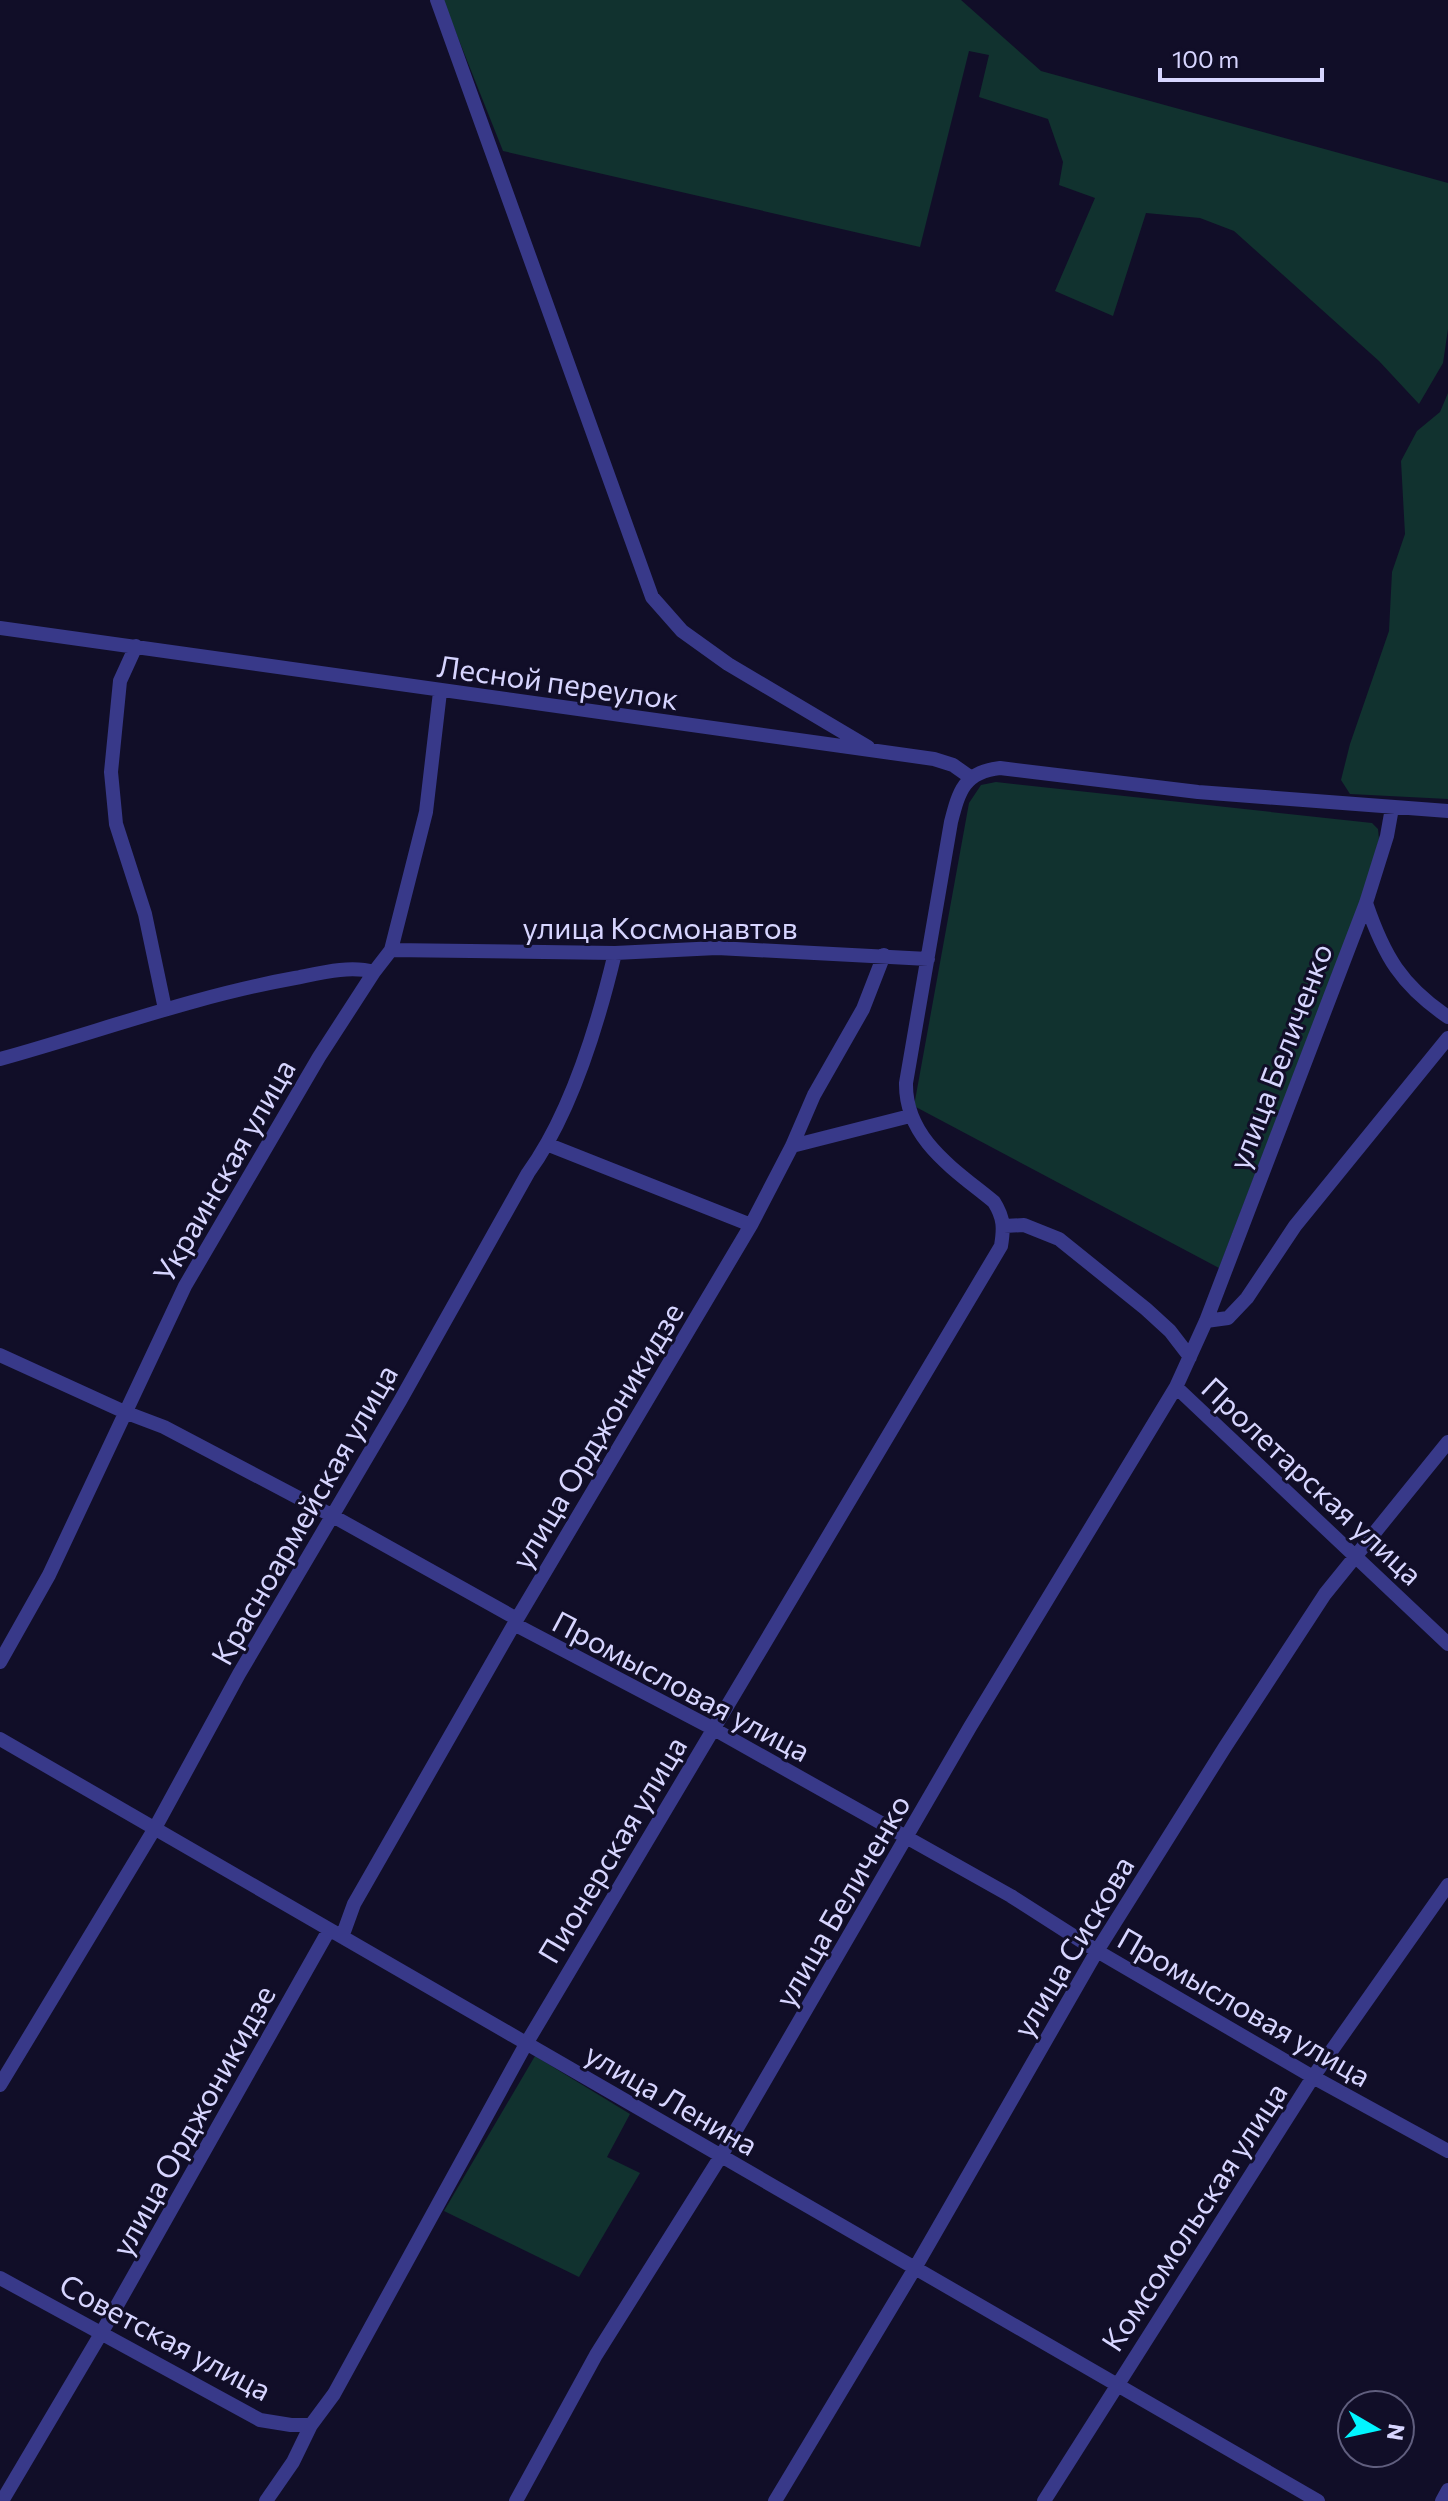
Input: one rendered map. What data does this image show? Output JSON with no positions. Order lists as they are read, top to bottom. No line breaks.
{"streets":{"street":["Лесной переулок","улица Космонавтов","улица Беличенко","Украинская улица","улица Орджоникидзе","Пролетарская улица","Красноармейская улица","Промысловая улица","Пионерская улица","улица Сискова","улица Ленина","Комсомольская улица","Советская улица"]},"crossings":[["Лесной переулок","Украинская улица"],["улица Космонавтов","Украинская улица"],["улица Космонавтов","улица Орджоникидзе"],["улица Космонавтов","Красноармейская улица"],["улица Беличенко","Пролетарская улица"],["улица Беличенко","Промысловая улица"],["улица Беличенко","улица Ленина"],["Украинская улица","Промысловая улица"],["улица Орджоникидзе","Промысловая улица"],["улица Орджоникидзе","улица Ленина"],["улица Орджоникидзе","Советская улица"],["Пролетарская улица","Пионерская улица"],["Пролетарская улица","улица Сискова"],["Красноармейская улица","Промысловая улица"],["Красноармейская улица","улица Ленина"],["Промысловая улица","Пионерская улица"],["Промысловая улица","улица Сискова"],["Промысловая улица","Комсомольская улица"],["Пионерская улица","улица Ленина"],["Пионерская улица","Советская улица"],["улица Сискова","улица Ленина"],["улица Ленина","Комсомольская улица"]],"scale_bar":"100 m","north":"right"}
